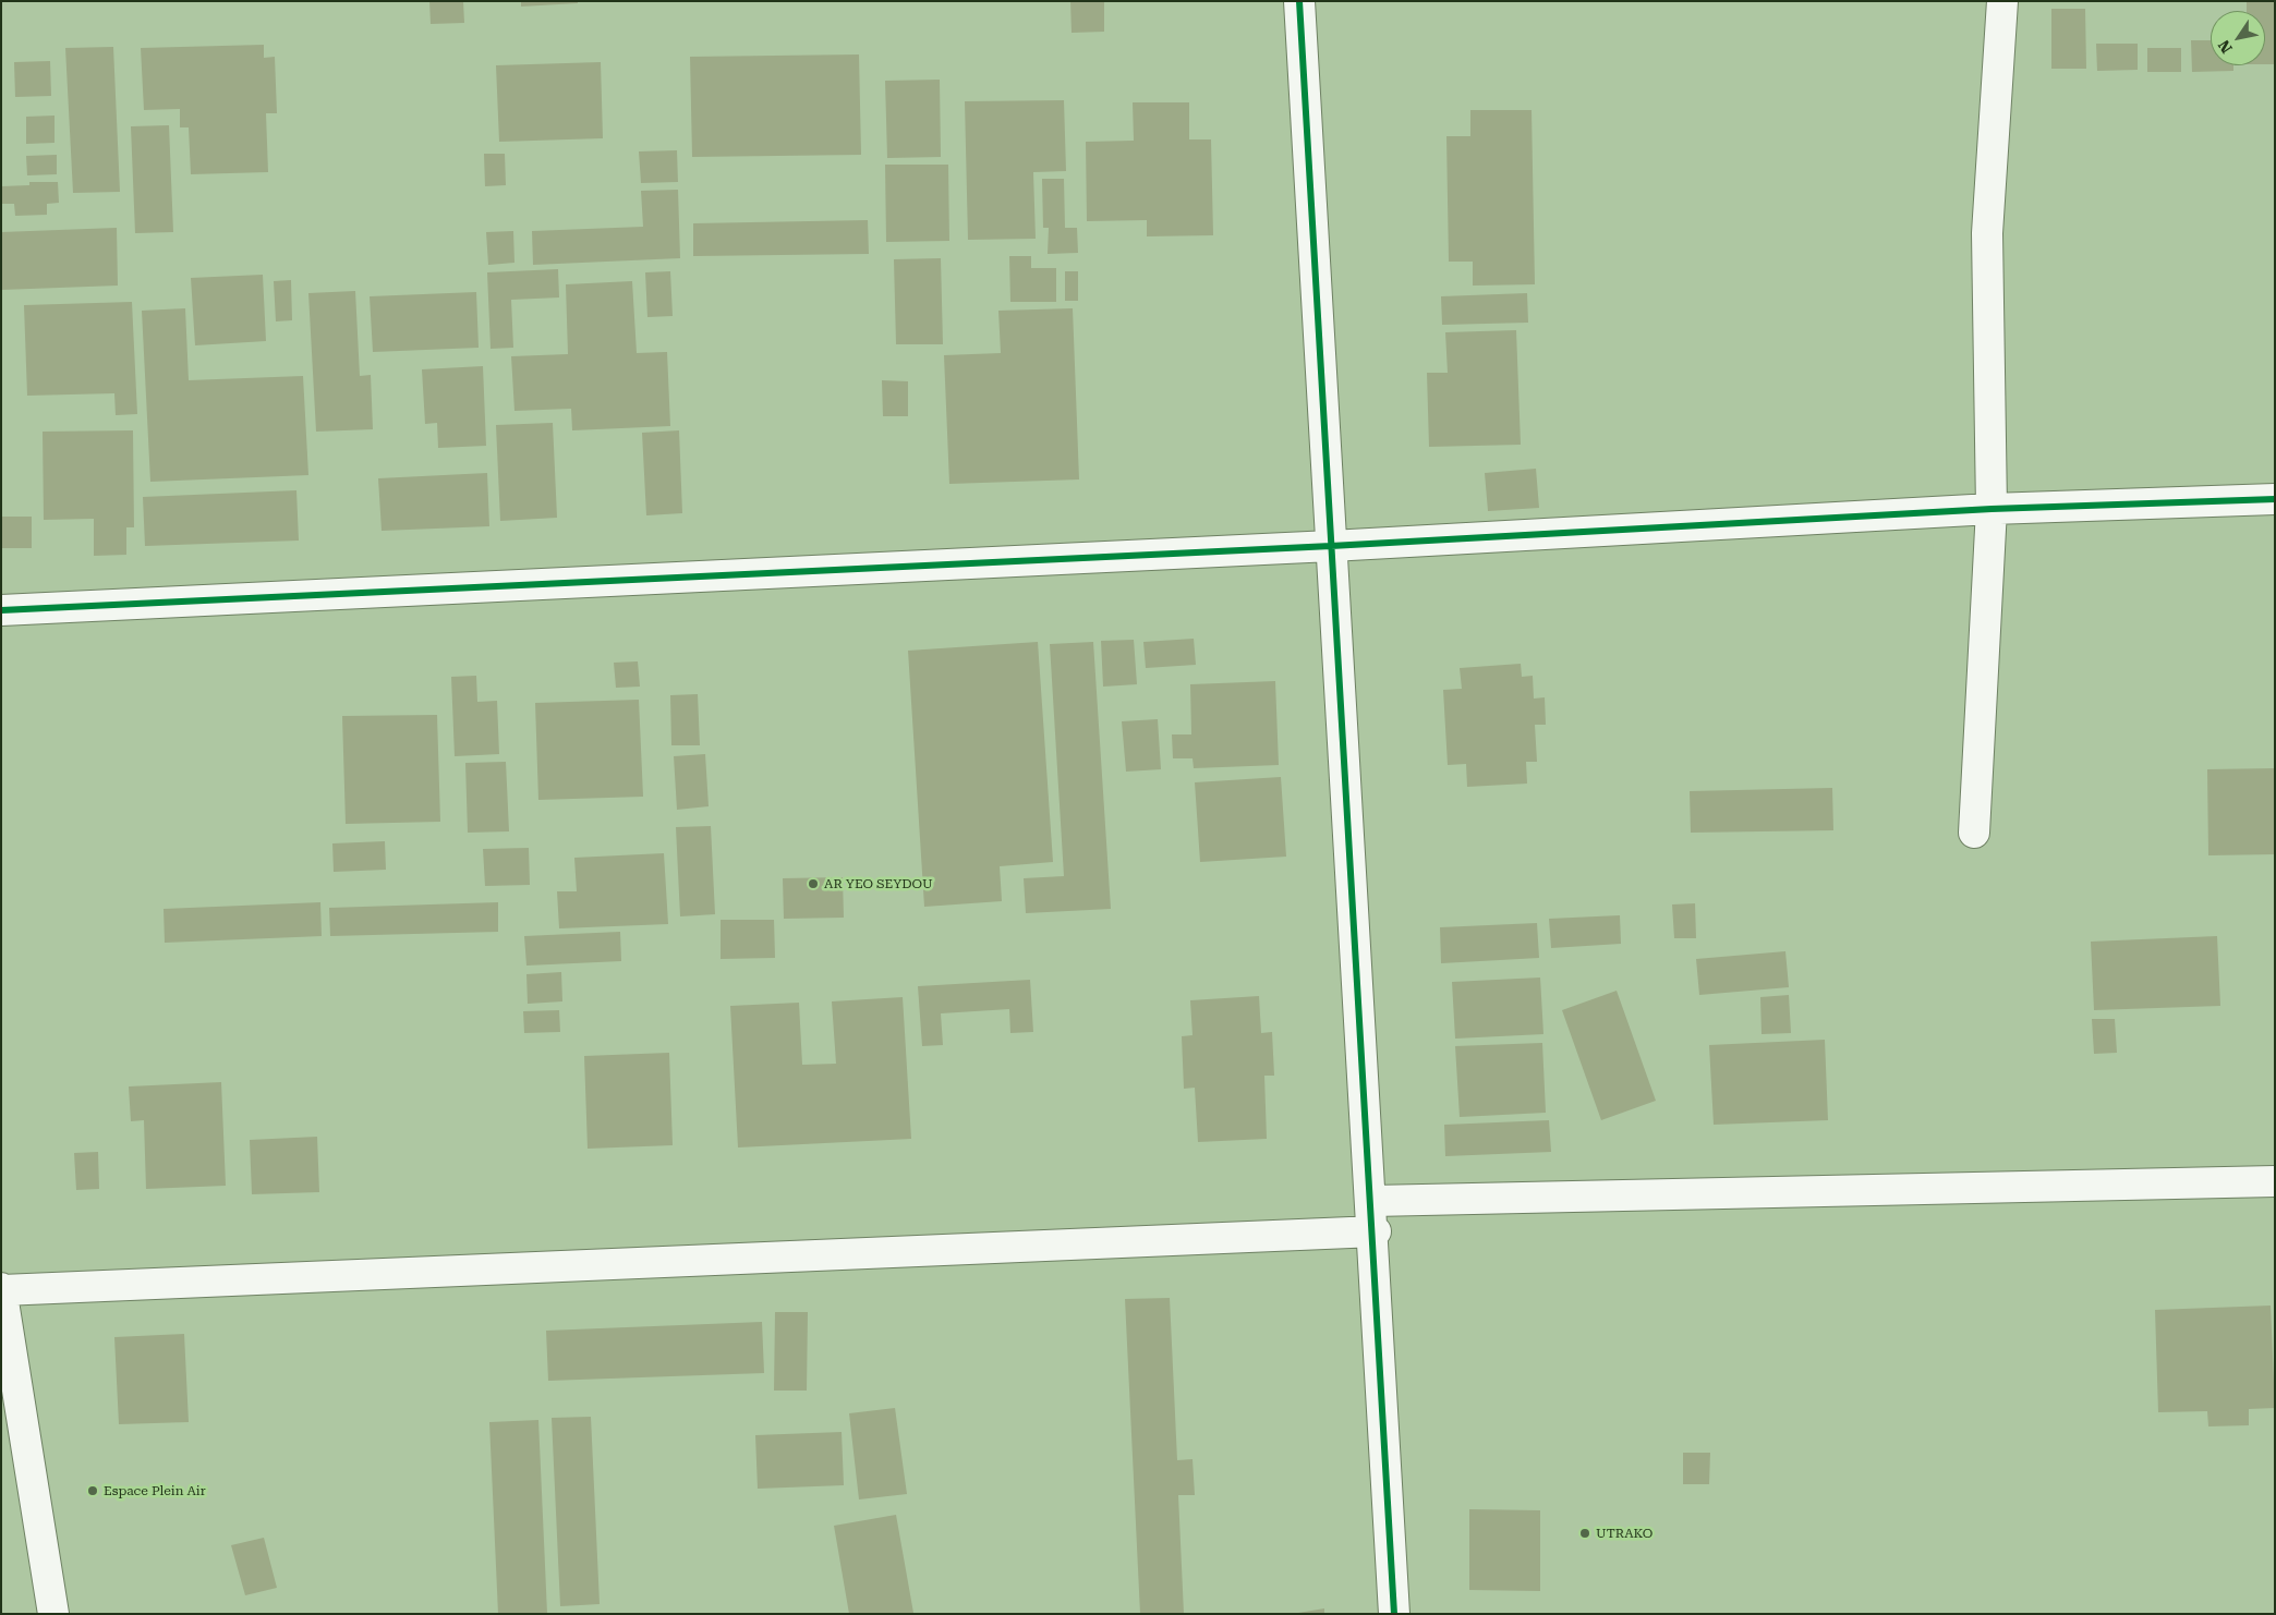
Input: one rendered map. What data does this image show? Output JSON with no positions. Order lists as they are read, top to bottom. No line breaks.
{"places":["AR YEO SEYDOU","Espace Plein Air","UTRAKO"],"north":"bottom left"}
